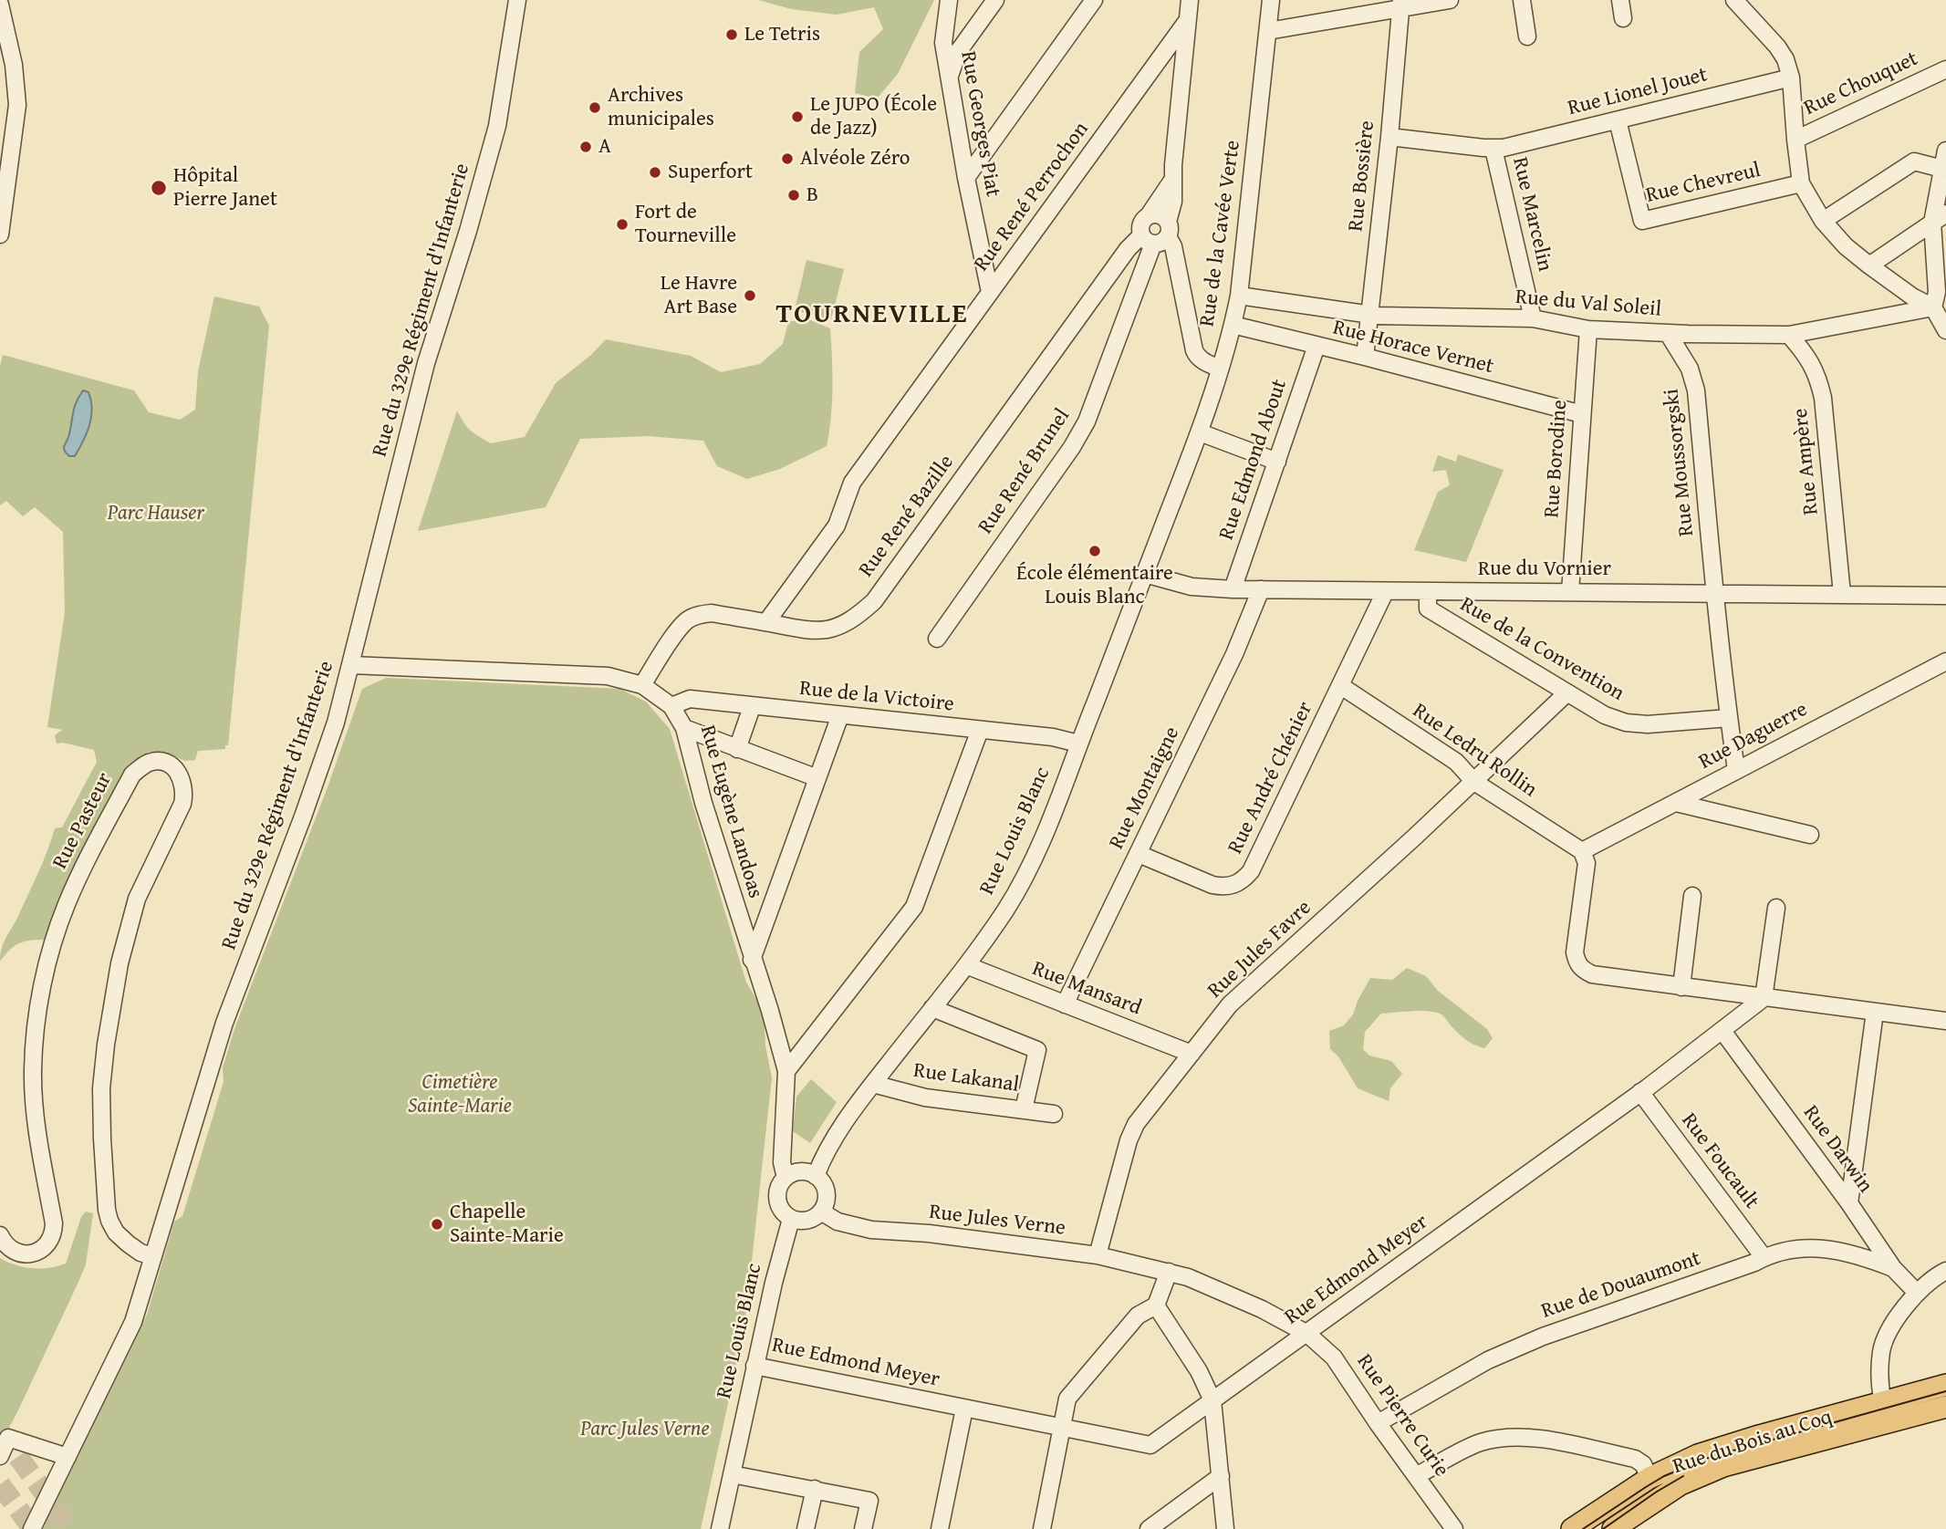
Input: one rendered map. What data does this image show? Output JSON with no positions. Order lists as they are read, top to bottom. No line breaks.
{"streets":{"main road":["Rue du Bois au Coq"],"street":["Rue Chouquet","Rue Lionel Jouet","Rue Georges Piat","Rue Bossière","Rue Chevreul","Rue René Perrochon","Rue Marcelin","Rue de la Cavée Verte","Rue du Val Soleil","Rue du 329e Régiment d'Infanterie","Rue Horace Vernet","Rue Borodine","Rue Edmond About","Rue Ampère","Rue Moussorgski","Rue René Brunel","Rue René Bazille","Rue du Vornier","Rue de la Convention","Rue de la Victoire","Rue Daguerre","Rue Ledru Rollin","Rue André Chénier","Rue Montaigne","Rue Eugène Landoas","Rue Pasteur","Rue Louis Blanc","Rue Jules Favre","Rue Mansard","Rue Lakanal","Rue Darwin","Rue Foucault","Rue Jules Verne","Rue Edmond Meyer","Rue de Douaumont","Rue Pierre Curie"]},"crossings":[["Rue Lionel Jouet","Rue Chevreul"],["Rue Lionel Jouet","Rue Marcelin"],["Rue Georges Piat","Rue René Perrochon"],["Rue Bossière","Rue Marcelin"],["Rue Bossière","Rue du Val Soleil"],["Rue Bossière","Rue Horace Vernet"],["Rue René Perrochon","Rue René Bazille"],["Rue Marcelin","Rue du Val Soleil"],["Rue de la Cavée Verte","Rue du Val Soleil"],["Rue de la Cavée Verte","Rue Horace Vernet"],["Rue de la Cavée Verte","Rue du Vornier"],["Rue de la Cavée Verte","Rue Louis Blanc"],["Rue du Val Soleil","Rue Borodine"],["Rue du Val Soleil","Rue Ampère"],["Rue du Val Soleil","Rue Moussorgski"],["Rue du 329e Régiment d'Infanterie","Rue Eugène Landoas"],["Rue du 329e Régiment d'Infanterie","Rue Pasteur"],["Rue Horace Vernet","Rue Borodine"],["Rue Horace Vernet","Rue Edmond About"],["Rue Borodine","Rue du Vornier"],["Rue Edmond About","Rue du Vornier"],["Rue Ampère","Rue du Vornier"],["Rue Moussorgski","Rue du Vornier"],["Rue Moussorgski","Rue de la Convention"],["Rue Moussorgski","Rue Daguerre"],["Rue René Brunel","Rue René Bazille"],["Rue René Bazille","Rue Eugène Landoas"],["Rue du Vornier","Rue de la Convention"],["Rue du Vornier","Rue André Chénier"],["Rue du Vornier","Rue Montaigne"],["Rue du Vornier","Rue Louis Blanc"],["Rue de la Convention","Rue Jules Favre"],["Rue de la Victoire","Rue Eugène Landoas"],["Rue de la Victoire","Rue Louis Blanc"],["Rue Daguerre","Rue Ledru Rollin"],["Rue Ledru Rollin","Rue André Chénier"],["Rue Ledru Rollin","Rue Jules Favre"],["Rue André Chénier","Rue Montaigne"],["Rue Montaigne","Rue Mansard"],["Rue Eugène Landoas","Rue Louis Blanc"],["Rue Eugène Landoas","Rue Jules Verne"],["Rue Louis Blanc","Rue Mansard"],["Rue Louis Blanc","Rue Lakanal"],["Rue Louis Blanc","Rue Jules Verne"],["Rue Louis Blanc","Rue Edmond Meyer"],["Rue Jules Favre","Rue Mansard"],["Rue Jules Favre","Rue Jules Verne"],["Rue Darwin","Rue Edmond Meyer"],["Rue Darwin","Rue de Douaumont"],["Rue Foucault","Rue Edmond Meyer"],["Rue Foucault","Rue de Douaumont"],["Rue Jules Verne","Rue Pierre Curie"],["Rue Edmond Meyer","Rue Pierre Curie"],["Rue de Douaumont","Rue Pierre Curie"]],"districts":["TOURNEVILLE"],"parks":["Parc Hauser","Cimetière Sainte-Marie","Parc Jules Verne"],"places":["Le Tetris","Archives municipales","Le JUPO (École de Jazz)","A","Alvéole Zéro","Superfort","Hôpital Pierre Janet","B","Fort de Tourneville","Le Havre Art Base","École élémentaire Louis Blanc","Chapelle Sainte-Marie"]}
